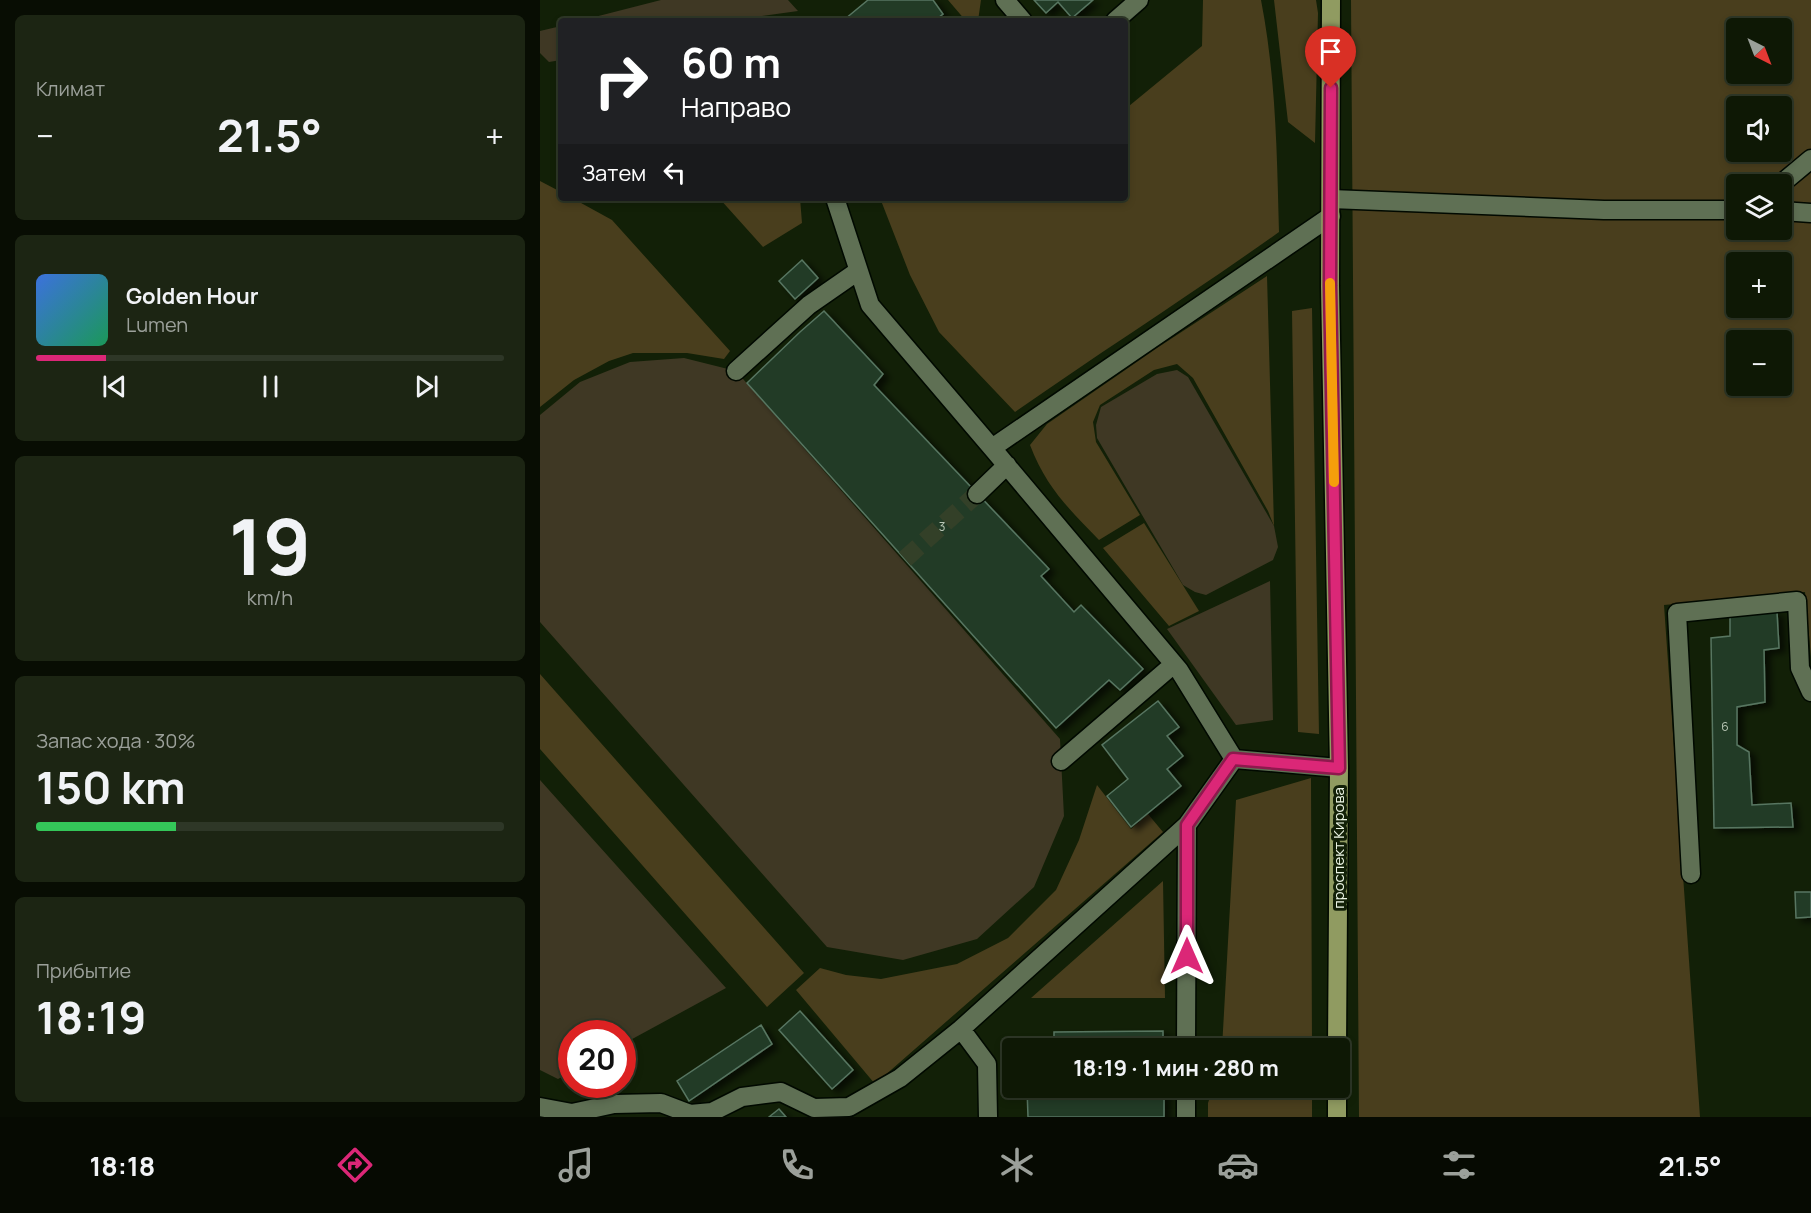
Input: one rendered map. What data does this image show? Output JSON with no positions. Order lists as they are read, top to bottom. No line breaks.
{"streets":{"main road":["проспект Кирова"]},"house_numbers":["3","6"],"north":"bottom right","page":{"tile":["Климат",["19","km/h"],["Запас хода · 30%","150 km"],["Прибытие","18:19"]],"map_buttons":["+","−"],"turn":["60 m","Направо"],"heat":["−","21.5°","+"],"then":"Затем","song":["Golden Hour","Lumen"],"limit":"20","trip":"18:19 · 1 мин · 280 m","tabs":["18:18","21.5°"]}}
